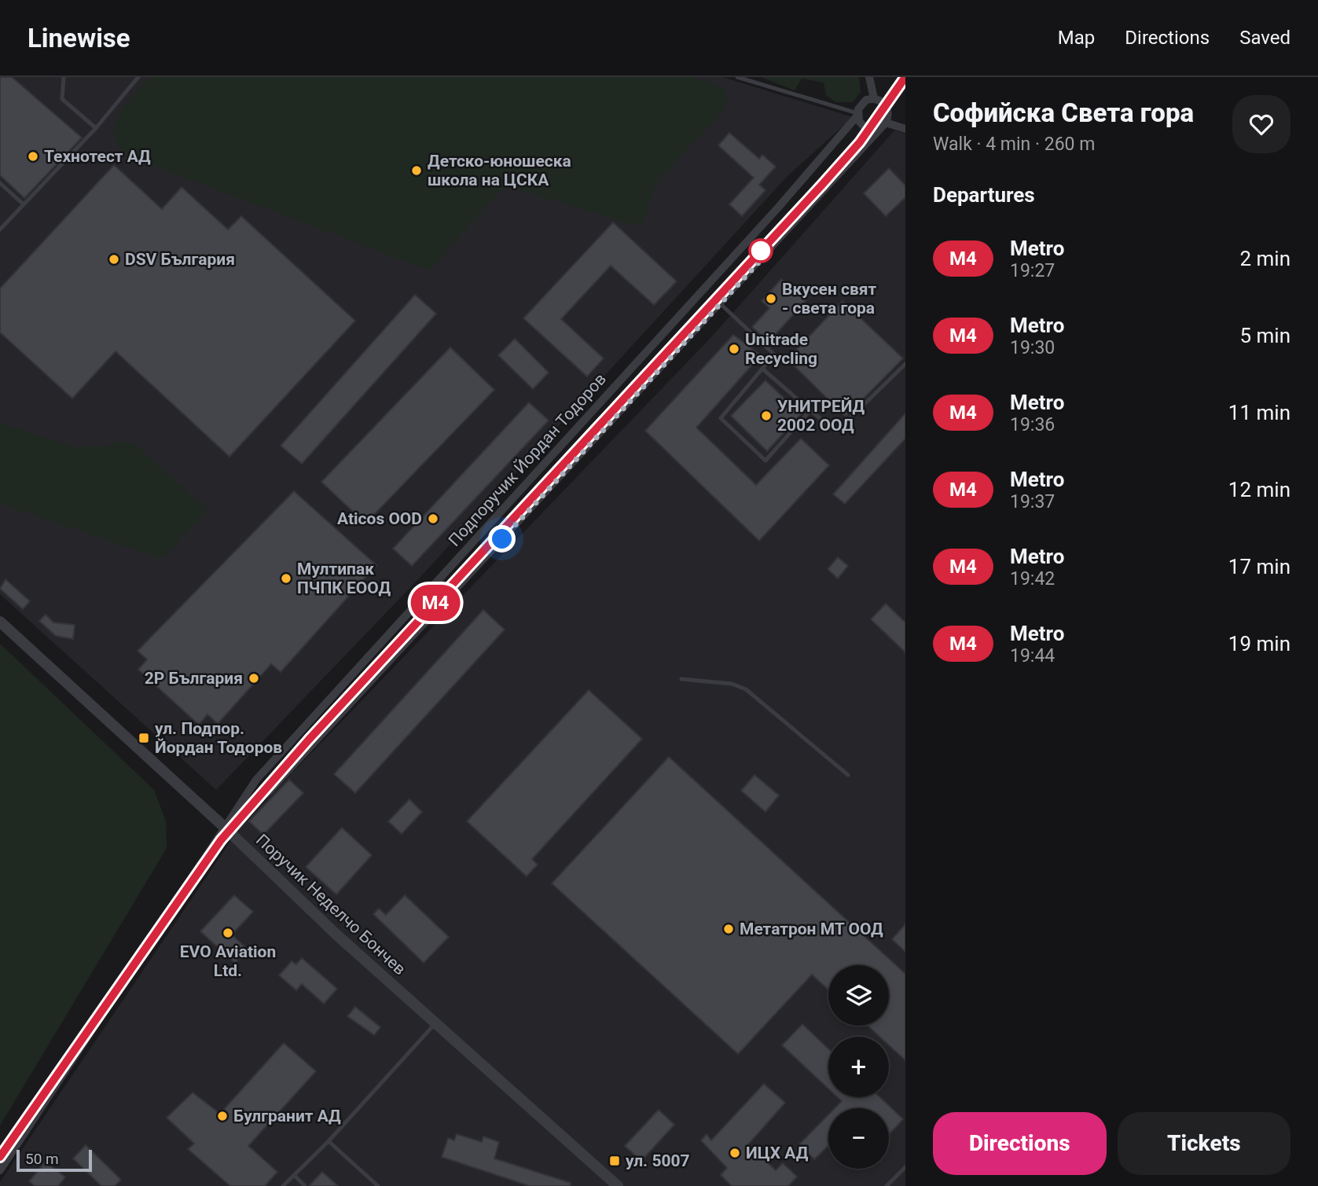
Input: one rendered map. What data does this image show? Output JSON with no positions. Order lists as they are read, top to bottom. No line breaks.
{"streets":{"street":["Подпоручик Йордан Тодоров","Поручик Неделчо Бончев"]},"crossings":[["Подпоручик Йордан Тодоров","Поручик Неделчо Бончев"]],"places":{"other":["Технотест АД","Детско-юношеска школа на ЦСКА","DSV България","Вкусен свят - света гора","Unitrade Recycling","УНИТРЕЙД 2002 ООД","Aticos OOD","Мултипак ПЧПК ЕООД","2Р България","Метатрон МТ ООД","EVO Aviation Ltd.","Булгранит АД","ИЦХ АД"],"transit":["ул. Подпор. Йордан Тодоров","ул. 5007"]},"lines":["metro line M4"],"scale_bar":"50 m","page":{"header":"Linewise","nav":["Map","Directions","Saved"],"on_map":"M4","heading":[["Софийска Света гора","Walk · 4 min · 260 m"],"Departures"],"list":[{"mark":"M4","name":"Metro","note":"19:27","value":"2 min"},{"mark":"M4","name":"Metro","note":"19:30","value":"5 min"},{"mark":"M4","name":"Metro","note":"19:36","value":"11 min"},{"mark":"M4","name":"Metro","note":"19:37","value":"12 min"},{"mark":"M4","name":"Metro","note":"19:42","value":"17 min"},{"mark":"M4","name":"Metro","note":"19:44","value":"19 min"}],"map_buttons":["+","−"],"buttons":["Directions","Tickets"],"scale":"50 m"}}
